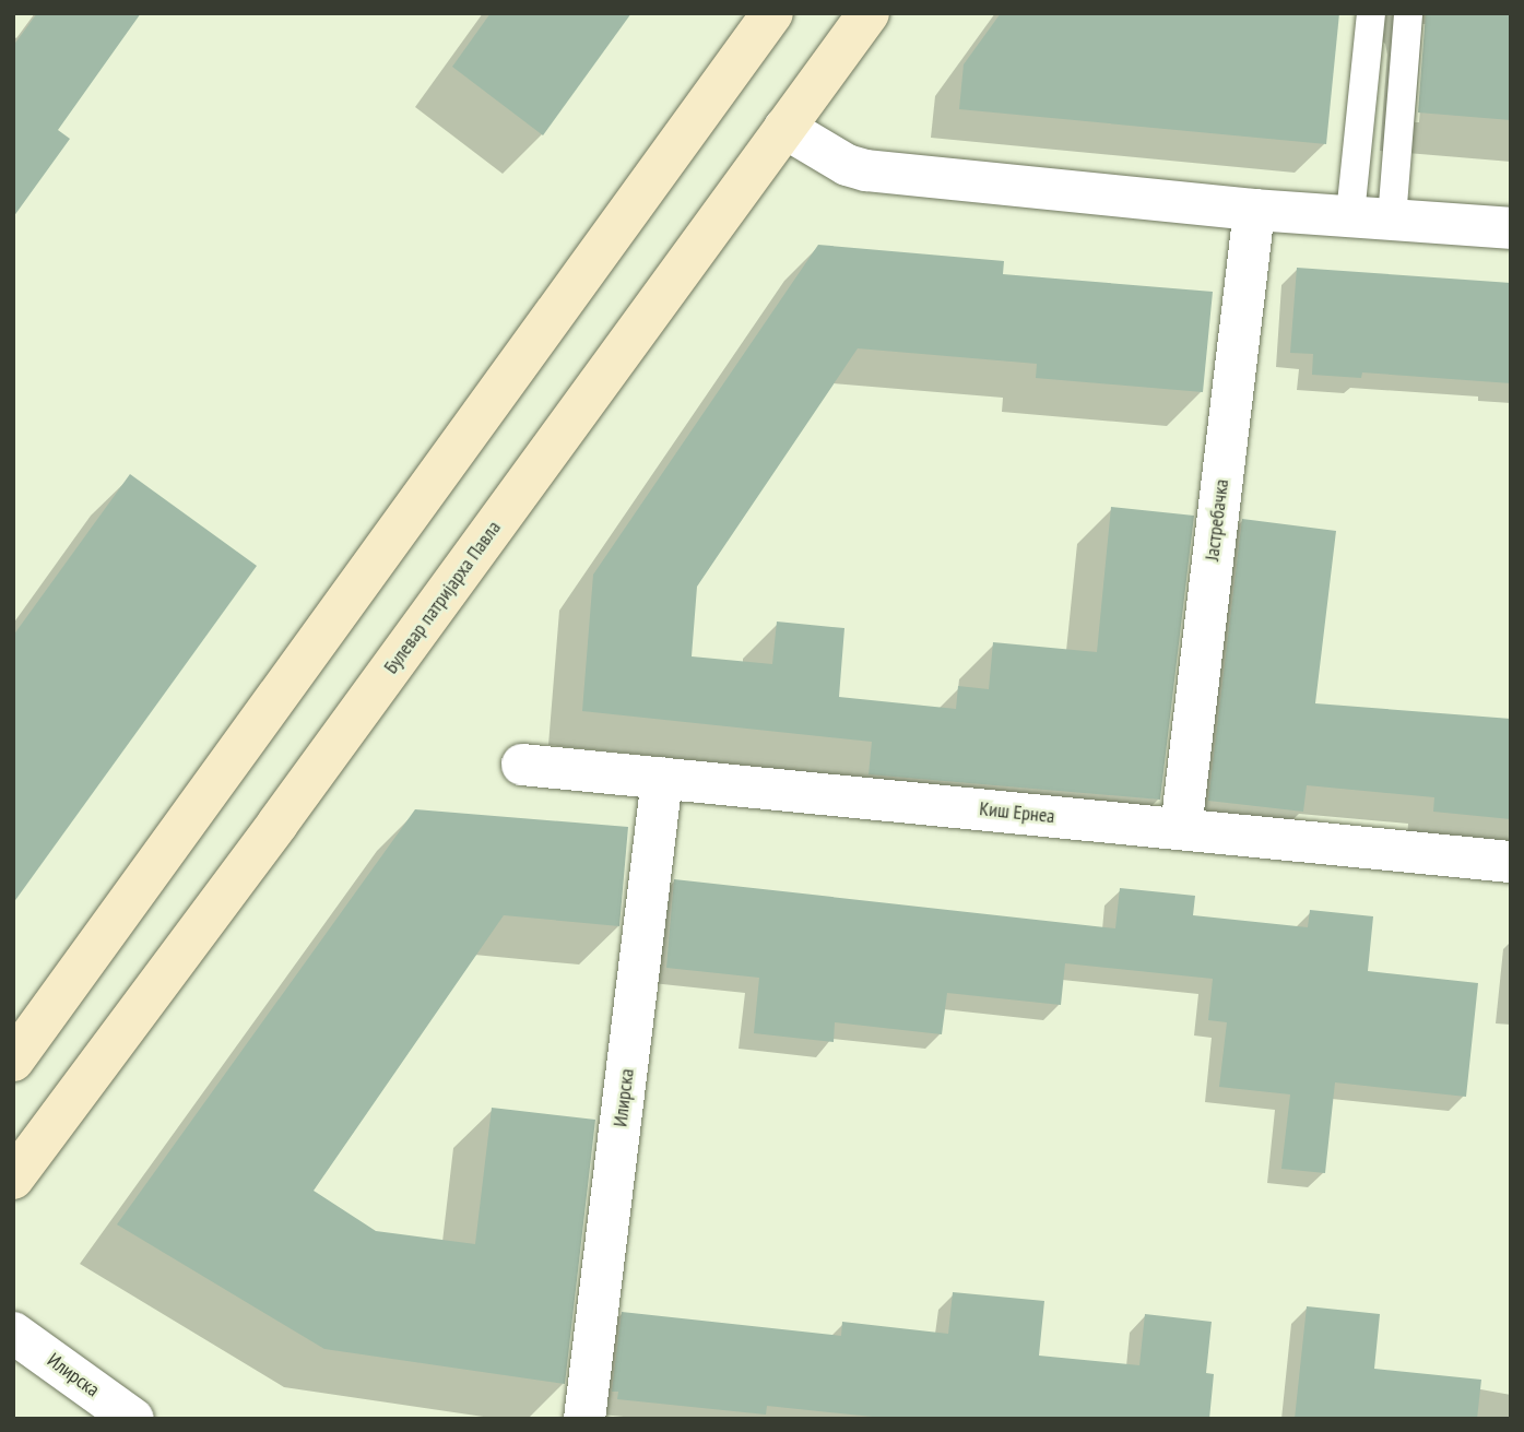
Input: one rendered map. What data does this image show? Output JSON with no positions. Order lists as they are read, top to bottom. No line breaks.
{"streets":{"main road":["Булевар патријарха Павла"],"street":["Јастребачка","Киш Ернеа","Илирска"]},"crossings":[["Јастребачка","Киш Ернеа"],["Киш Ернеа","Илирска"]]}
